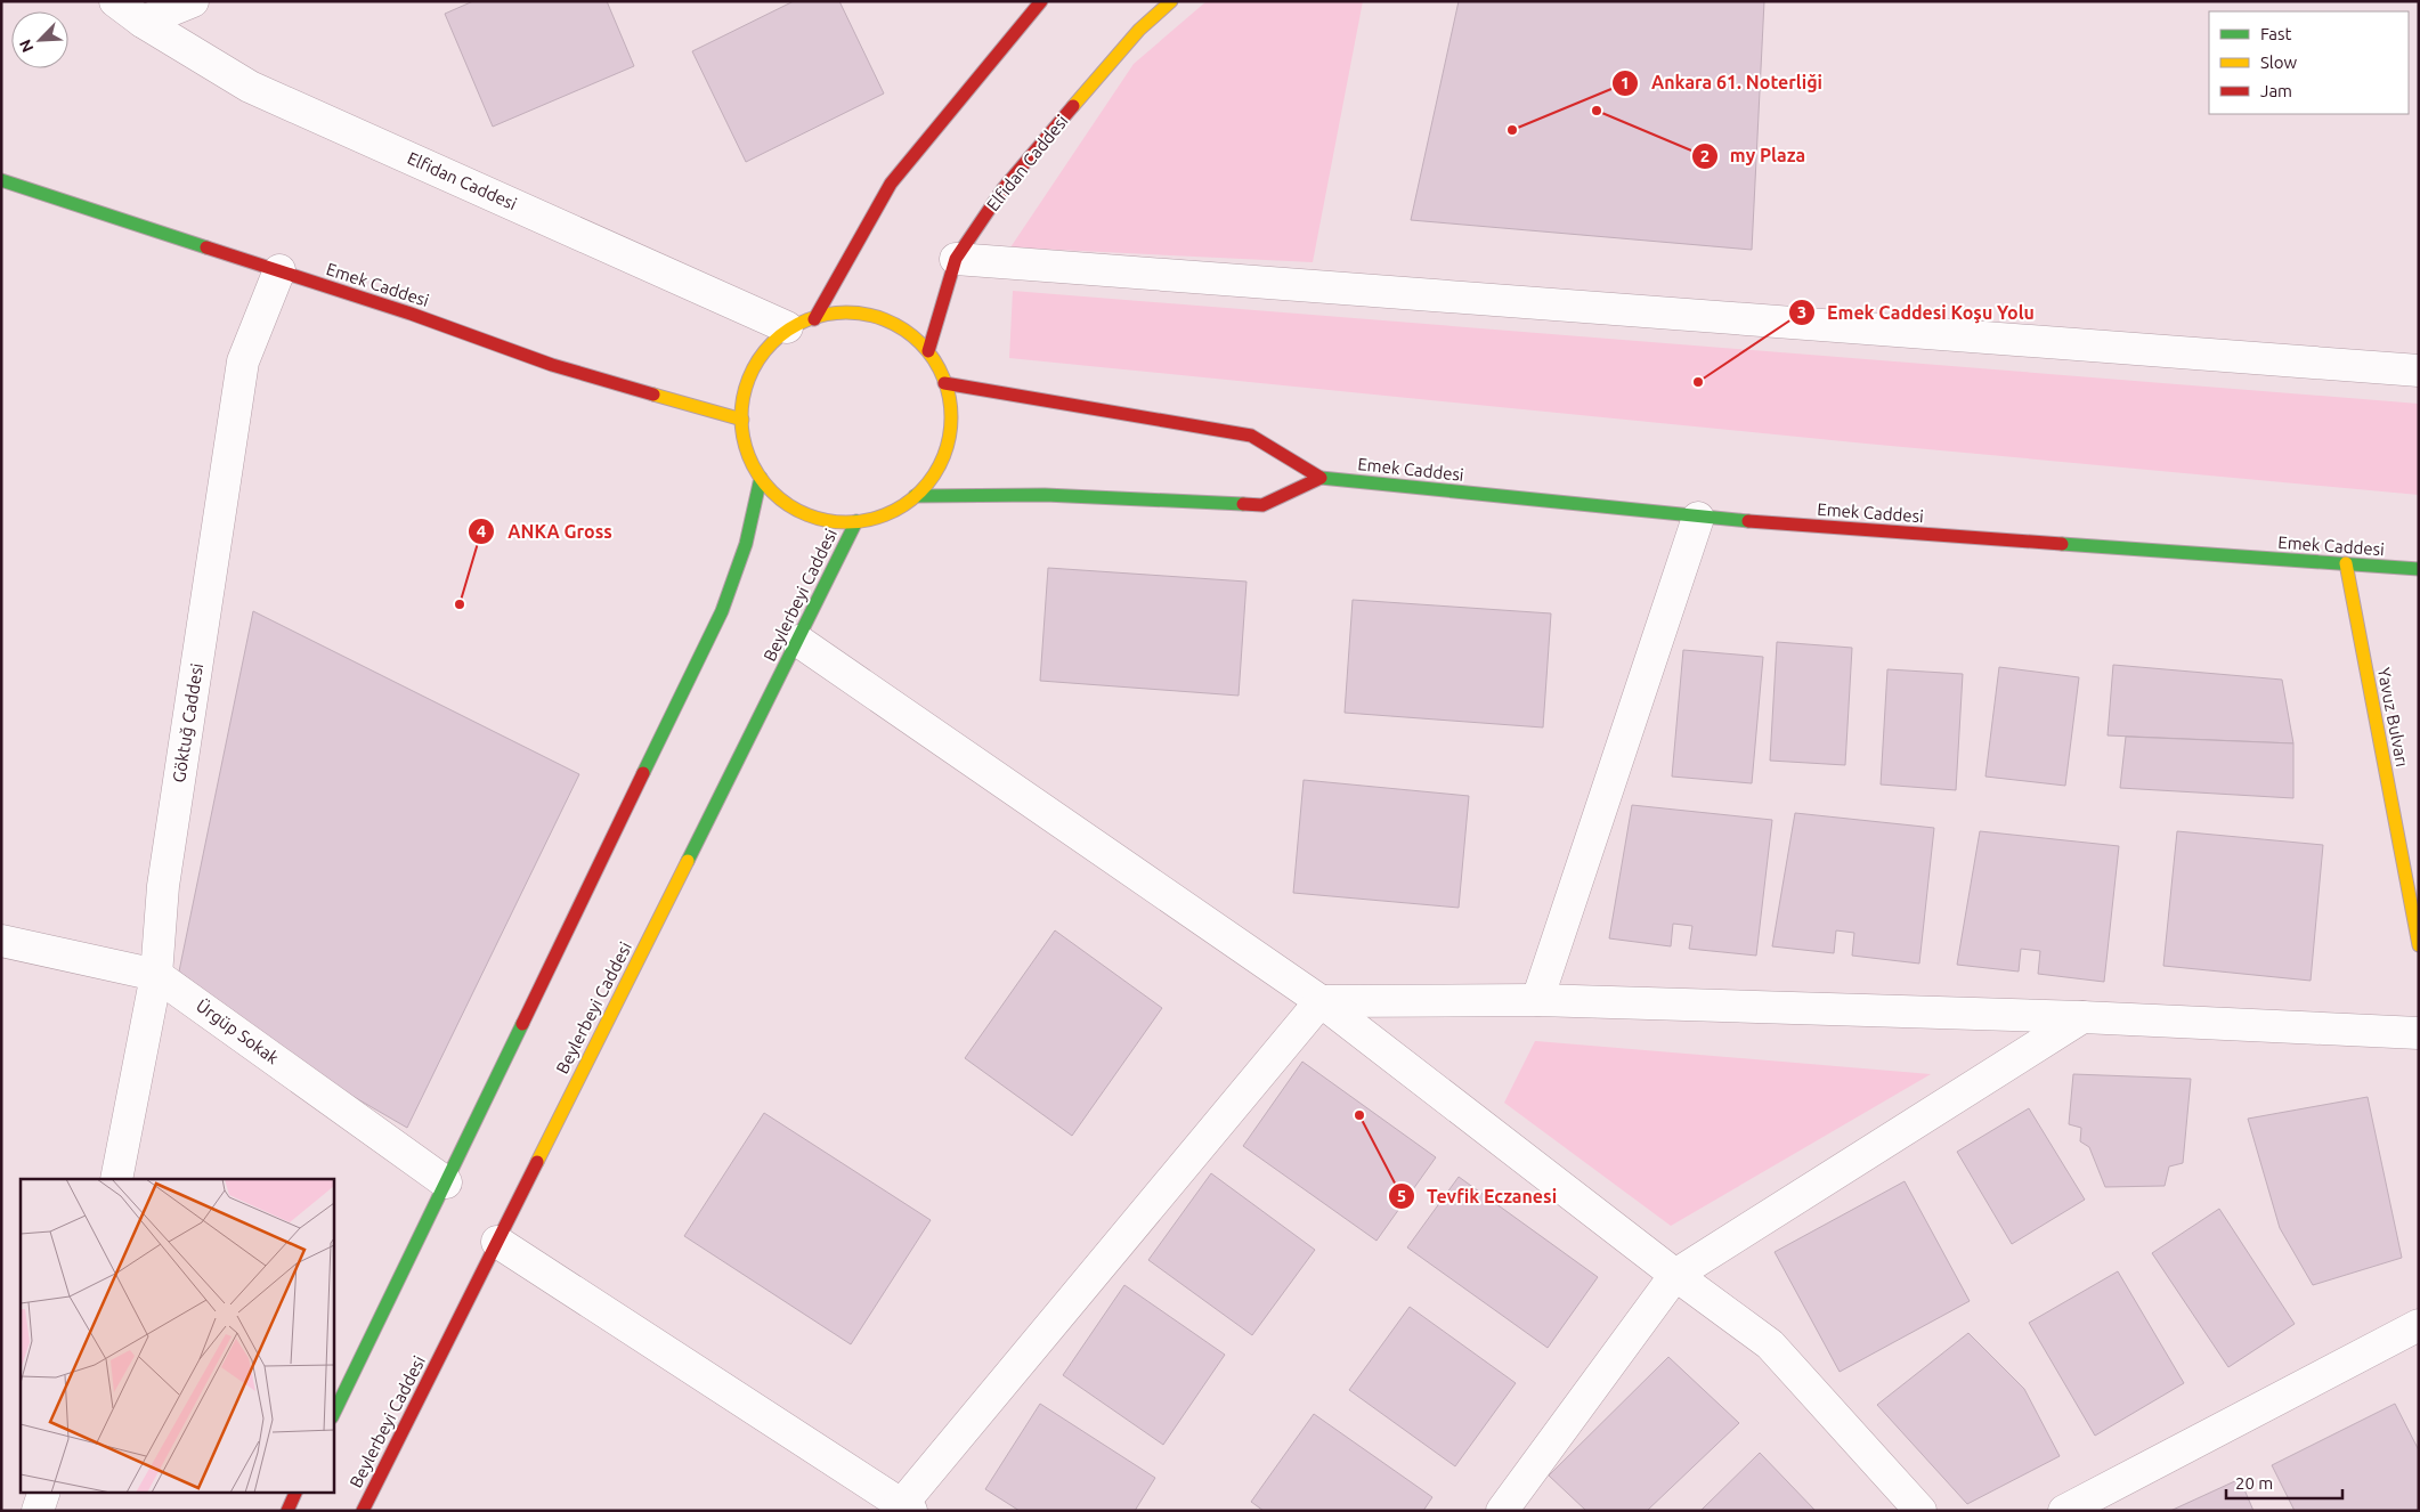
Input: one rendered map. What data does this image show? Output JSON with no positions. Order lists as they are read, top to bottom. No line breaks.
{"streets":{"street":["Elfidan Caddesi","Emek Caddesi","Beylerbeyi Caddesi","Yavuz Bulvarı","Göktuğ Caddesi","Ürgüp Sokak"]},"crossings":[["Emek Caddesi","Yavuz Bulvarı"],["Emek Caddesi","Göktuğ Caddesi"],["Göktuğ Caddesi","Ürgüp Sokak"]],"places":["my Plaza","Ankara 61. Noterliği","Emek Caddesi Koşu Yolu","ANKA Gross","Tevfik Eczanesi"],"legend":["Fast","Slow","Jam"],"scale_bar":"20 m","north":"bottom left"}
